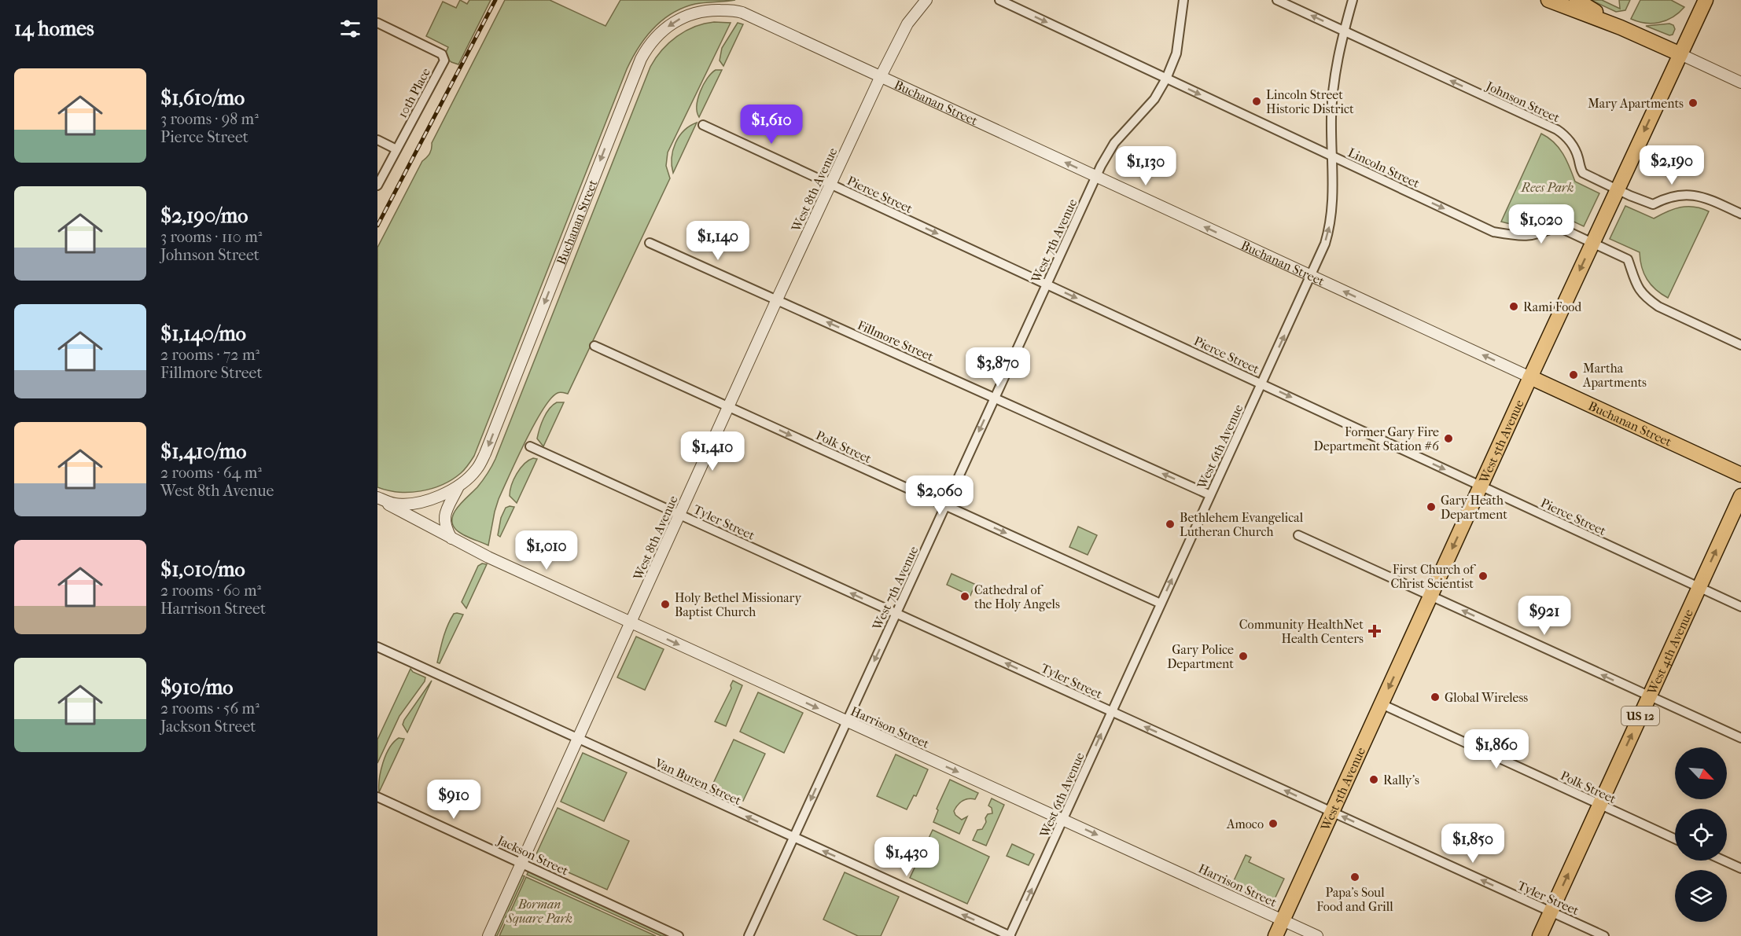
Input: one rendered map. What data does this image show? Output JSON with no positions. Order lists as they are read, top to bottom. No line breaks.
{"streets":{"main road":["Buchanan Street","West 5th Avenue","West 4th Avenue","US 12"],"street":["10th Place","Johnson Street","Lincoln Street","West 8th Avenue","Pierce Street","West 7th Avenue","Fillmore Street","Polk Street","West 6th Avenue","Tyler Street","Harrison Street","Van Buren Street","Jackson Street"]},"crossings":[["Johnson Street","West 5th Avenue"],["Johnson Street","West 6th Avenue"],["Buchanan Street","West 8th Avenue"],["Buchanan Street","West 7th Avenue"],["Buchanan Street","West 5th Avenue"],["Buchanan Street","West 6th Avenue"],["Buchanan Street","Harrison Street"],["Lincoln Street","West 7th Avenue"],["Lincoln Street","West 5th Avenue"],["Lincoln Street","West 6th Avenue"],["West 8th Avenue","Pierce Street"],["West 8th Avenue","Fillmore Street"],["West 8th Avenue","Polk Street"],["West 8th Avenue","Tyler Street"],["West 8th Avenue","Harrison Street"],["West 8th Avenue","Van Buren Street"],["West 8th Avenue","Jackson Street"],["Pierce Street","West 7th Avenue"],["Pierce Street","West 5th Avenue"],["Pierce Street","West 6th Avenue"],["Pierce Street","West 4th Avenue"],["West 7th Avenue","Fillmore Street"],["West 7th Avenue","Polk Street"],["West 7th Avenue","Tyler Street"],["West 7th Avenue","Harrison Street"],["West 7th Avenue","Van Buren Street"],["Fillmore Street","West 6th Avenue"],["West 5th Avenue","Polk Street"],["West 5th Avenue","Tyler Street"],["West 5th Avenue","Harrison Street"],["Polk Street","West 6th Avenue"],["Polk Street","West 4th Avenue"],["West 6th Avenue","Tyler Street"],["West 6th Avenue","Harrison Street"],["West 6th Avenue","Van Buren Street"],["Tyler Street","West 4th Avenue"]],"one_way":["Johnson Street","Lincoln Street","Pierce Street","West 7th Avenue","Fillmore Street","West 5th Avenue","Polk Street","West 6th Avenue","Tyler Street","West 4th Avenue","Harrison Street","Van Buren Street"],"parks":["Rees Park","Borman Square Park"],"places":{"other":["Lincoln Street Historic District","Mary Apartments","Rami Food","Martha Apartments","Former Gary Fire Department Station #6","Gary Heath Department","Bethlehem Evangelical Lutheran Church","First Church of Christ Scientist","Cathedral of the Holy Angels","Holy Bethel Missionary Baptist Church","Gary Police Department","Global Wireless","Rally's","Amoco","Papa's Soul Food and Grill"],"health":["Community HealthNet Health Centers"]},"north":"bottom right","page":{"heading":"14 homes","list":[{"name":"$1,610/mo","note":"3 rooms · 98 m² · Pierce Street"},{"name":"$2,190/mo","note":"3 rooms · 110 m² · Johnson Street"},{"name":"$1,140/mo","note":"2 rooms · 72 m² · Fillmore Street"},{"name":"$1,410/mo","note":"2 rooms · 64 m² · West 8th Avenue"},{"name":"$1,010/mo","note":"2 rooms · 60 m² · Harrison Street"},{"name":"$910/mo","note":"2 rooms · 56 m² · Jackson Street"}],"price":["$1,610","$2,190","$1,130","$1,020","$1,140","$3,870","$1,410","$2,060","$1,010","$921","$1,860","$910","$1,850","$1,430"]}}
